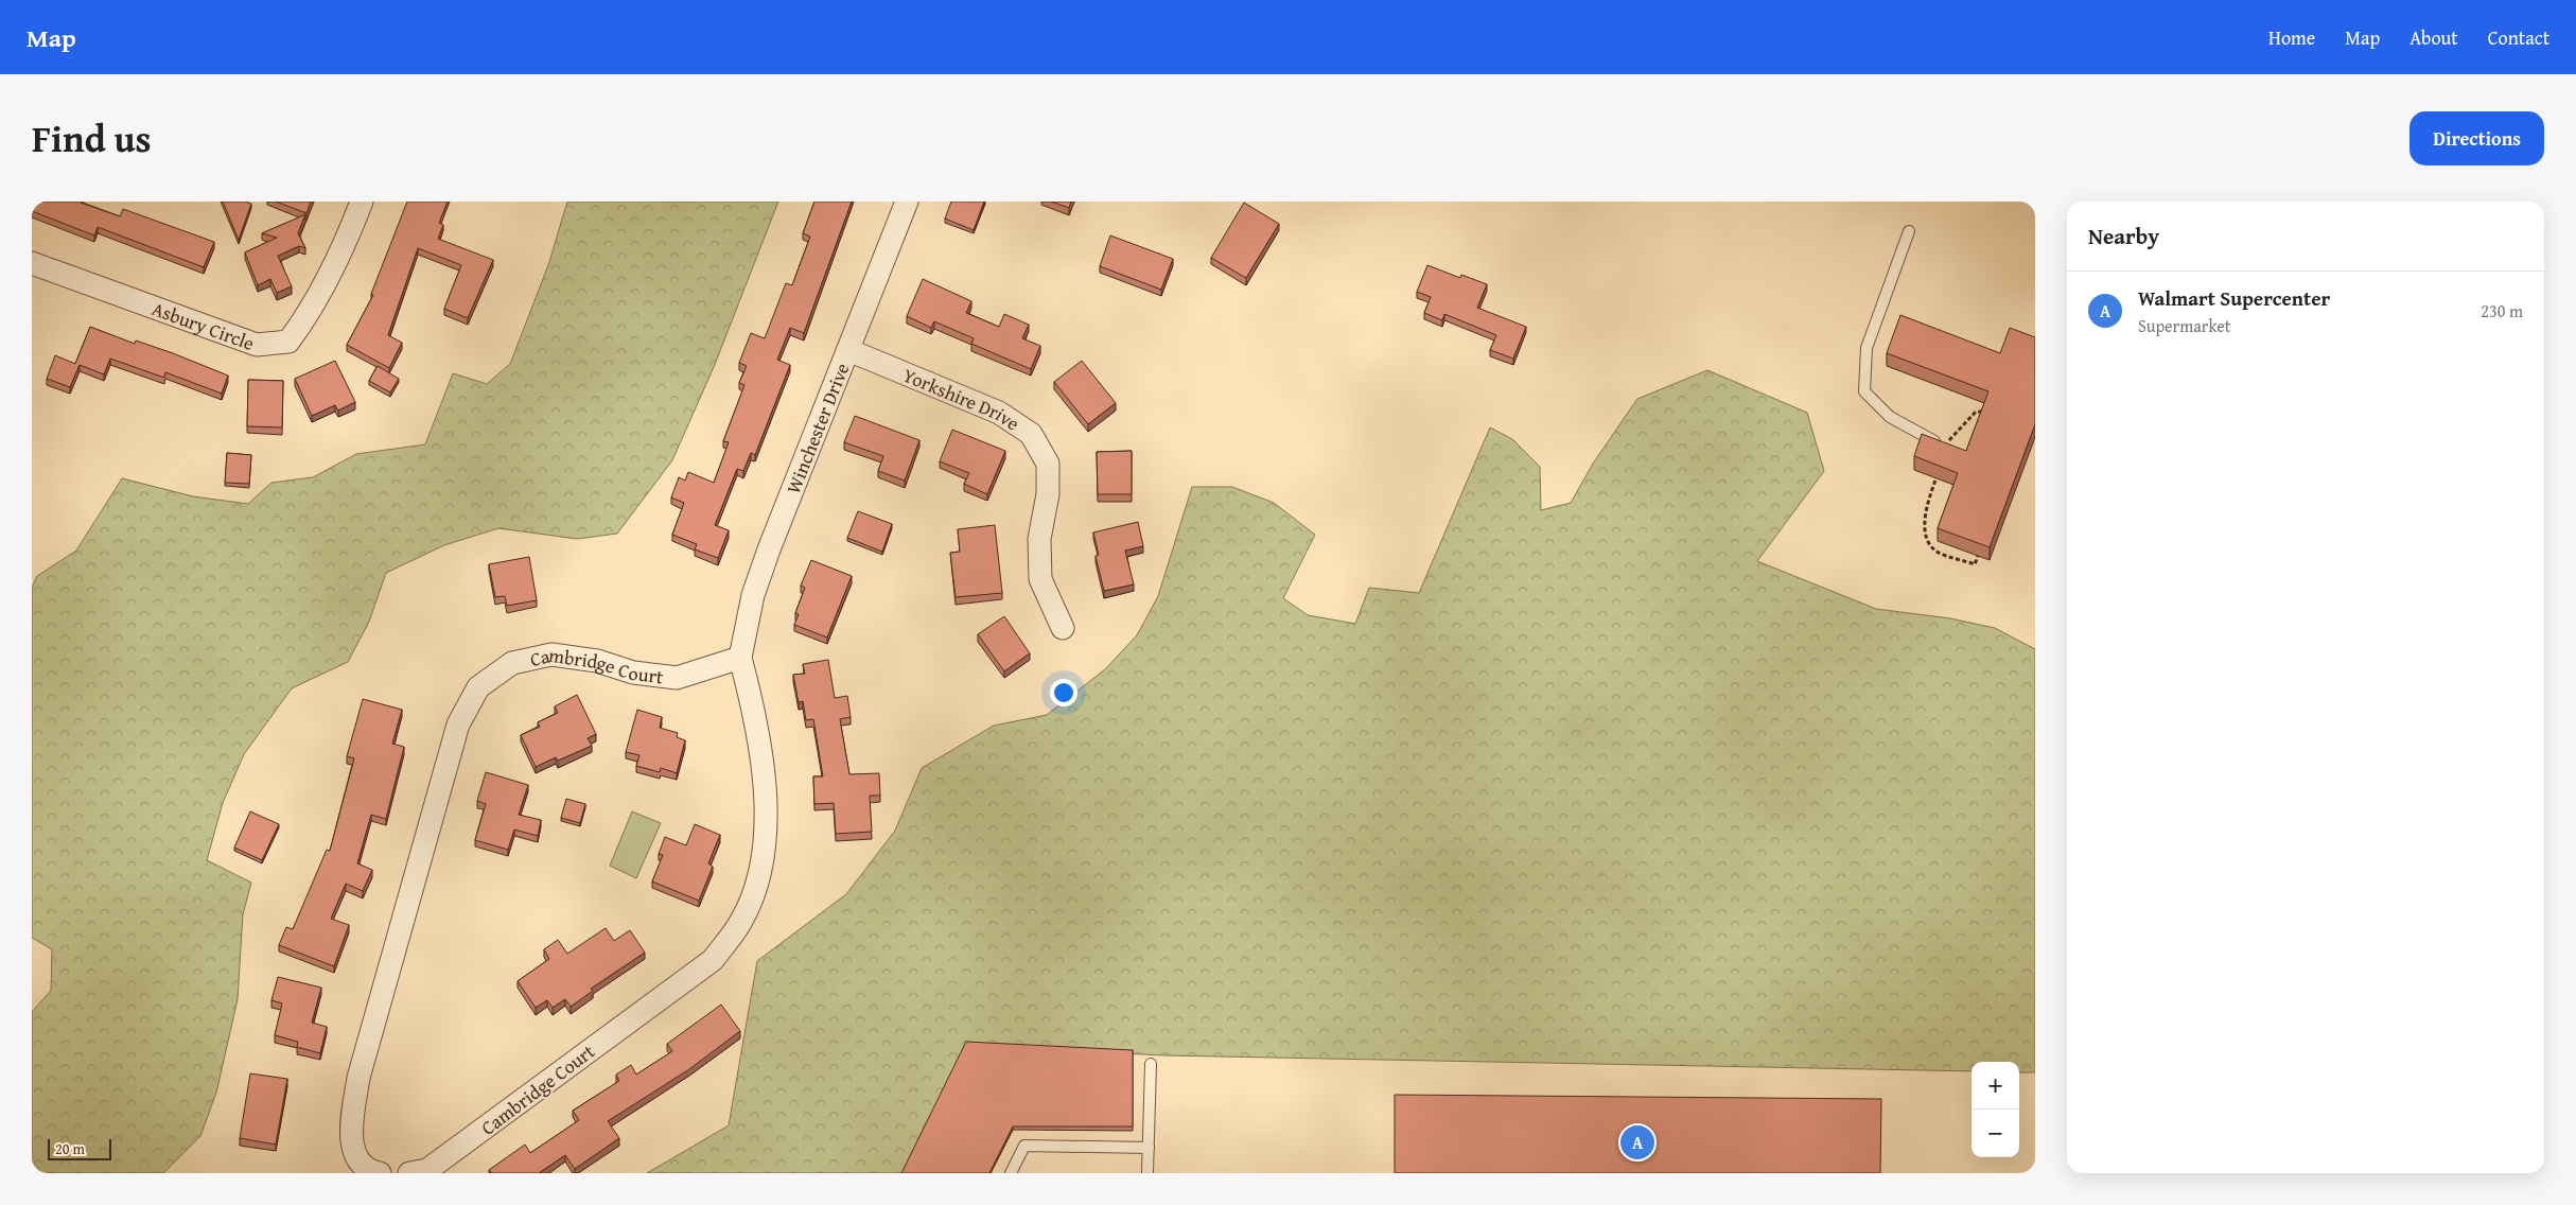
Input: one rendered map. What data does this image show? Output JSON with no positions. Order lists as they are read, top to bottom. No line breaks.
{"streets":{"street":["Asbury Circle","Yorkshire Drive","Winchester Drive","Cambridge Court"]},"crossings":[["Yorkshire Drive","Winchester Drive"],["Winchester Drive","Cambridge Court"]],"scale_bar":"20 m","page":{"header":"Map","nav":["Home","Map","About","Contact"],"title":"Find us","buttons":"Directions","heading":"Nearby","list":[{"mark":"A","name":"Walmart Supercenter","note":"Supermarket","value":"230 m"}],"map_buttons":["+","−"],"pins":"A","scale":"20 m"}}
